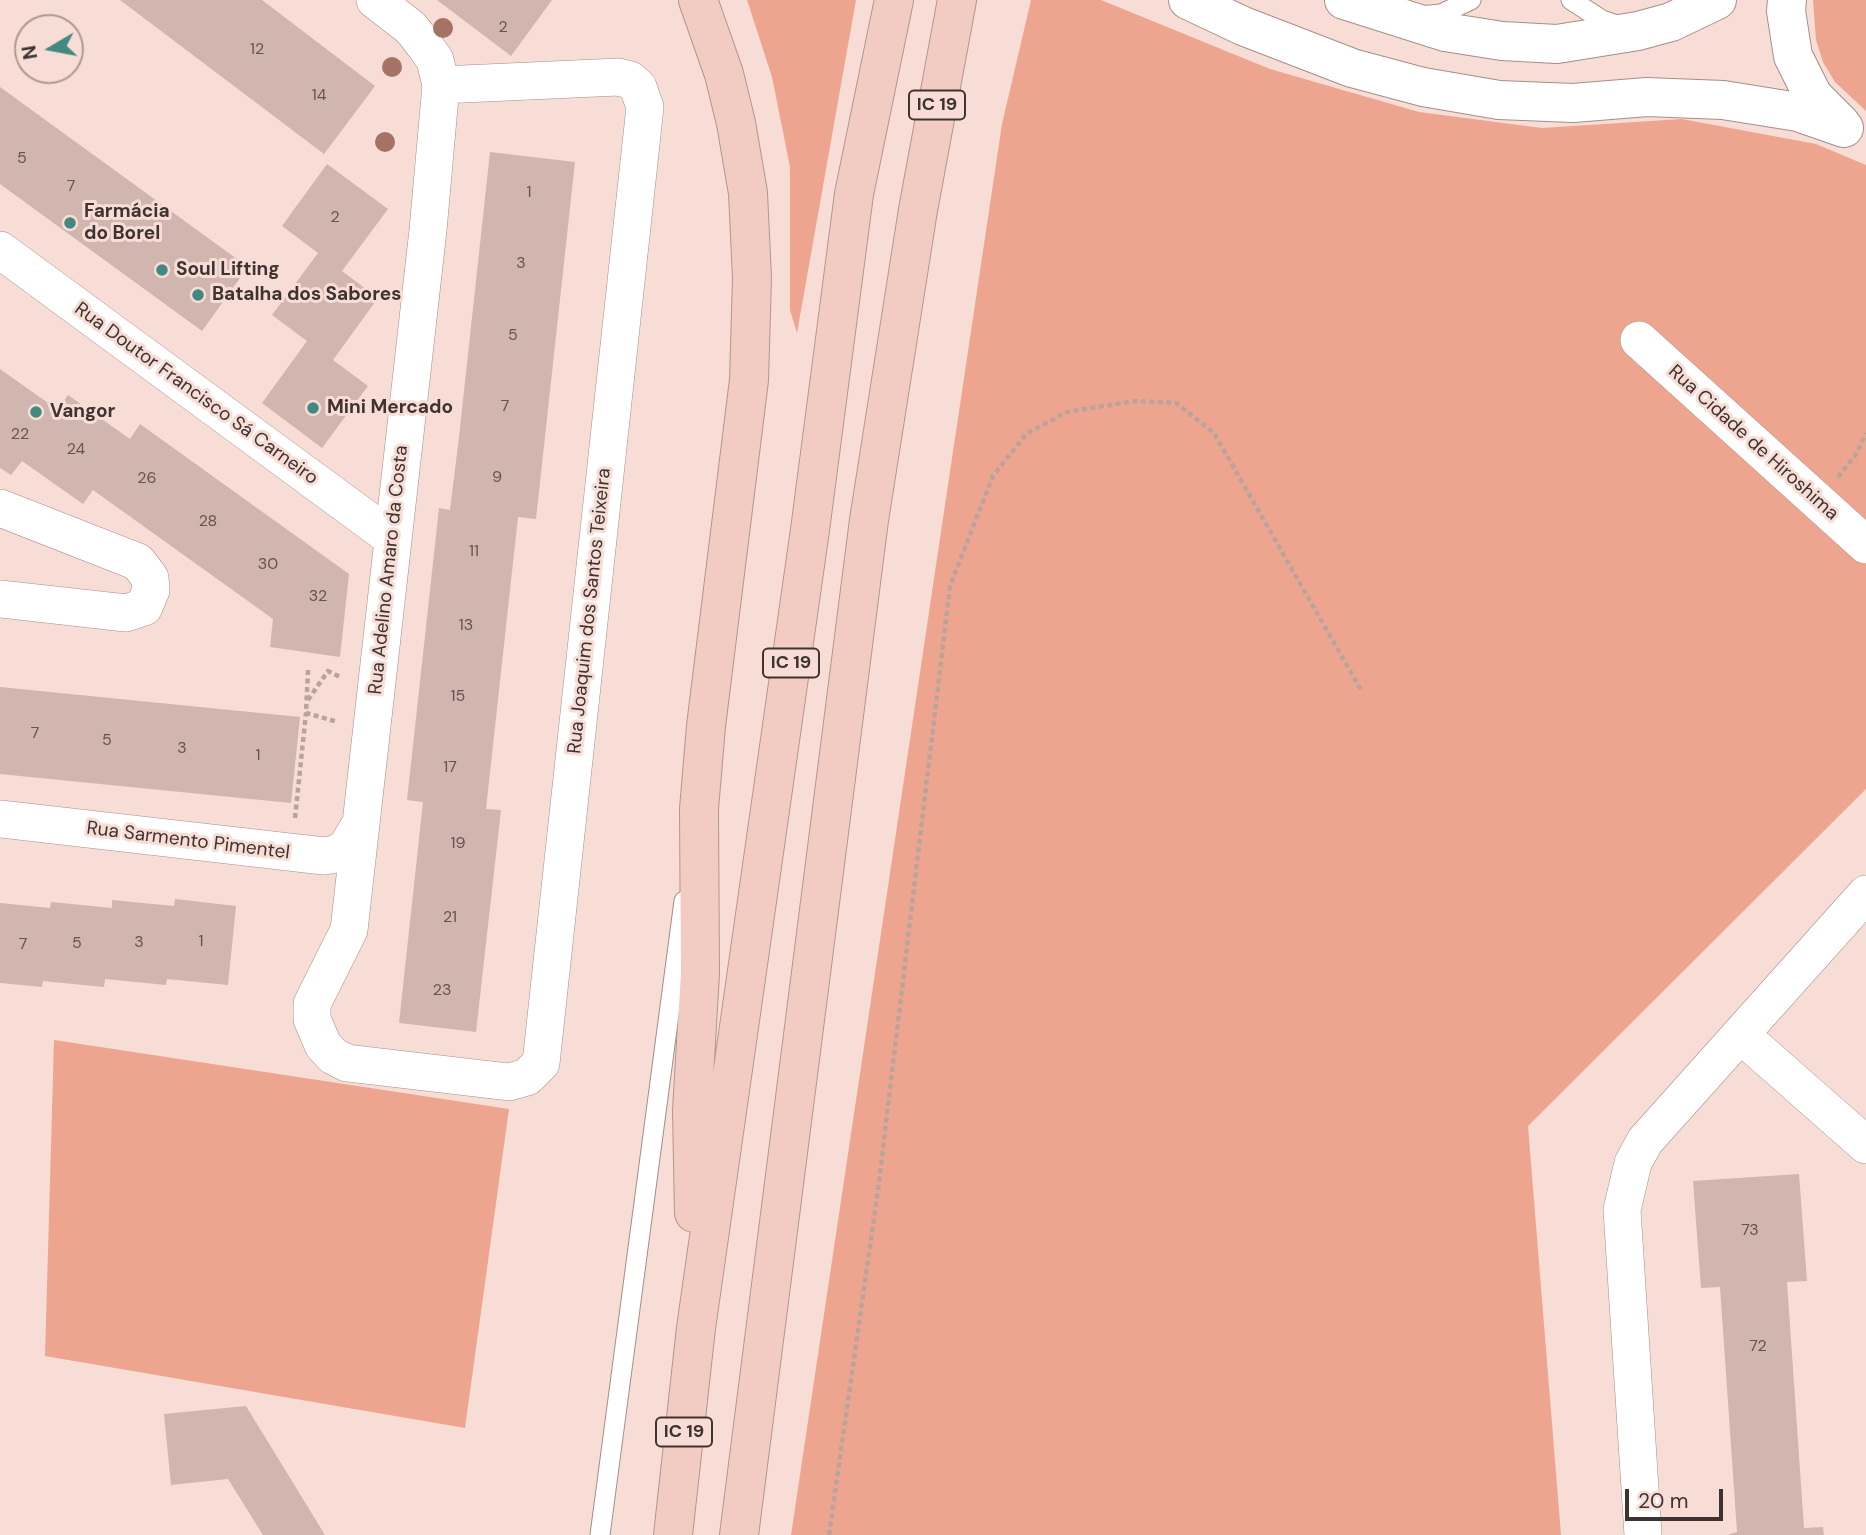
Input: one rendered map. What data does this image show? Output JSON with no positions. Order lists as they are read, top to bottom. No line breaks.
{"streets":{"highway":["IC 19"],"street":["Rua Doutor Francisco Sá Carneiro","Rua Cidade de Hiroshima","Rua Adelino Amaro da Costa","Rua Joaquim dos Santos Teixeira","Rua Sarmento Pimentel"]},"crossings":[["Rua Doutor Francisco Sá Carneiro","Rua Adelino Amaro da Costa"],["Rua Adelino Amaro da Costa","Rua Joaquim dos Santos Teixeira"],["Rua Adelino Amaro da Costa","Rua Sarmento Pimentel"]],"places":["Farmácia do Borel","Soul Lifting","Batalha dos Sabores","Mini Mercado","Vangor"],"house_numbers":["2","12","14","5","7","1","2","3","5","7","22","24","9","26","28","11","30","32","13","15","7","5","3","1","17","19","21","1","3","5","7","23","73","72"],"scale_bar":"20 m","north":"left"}
